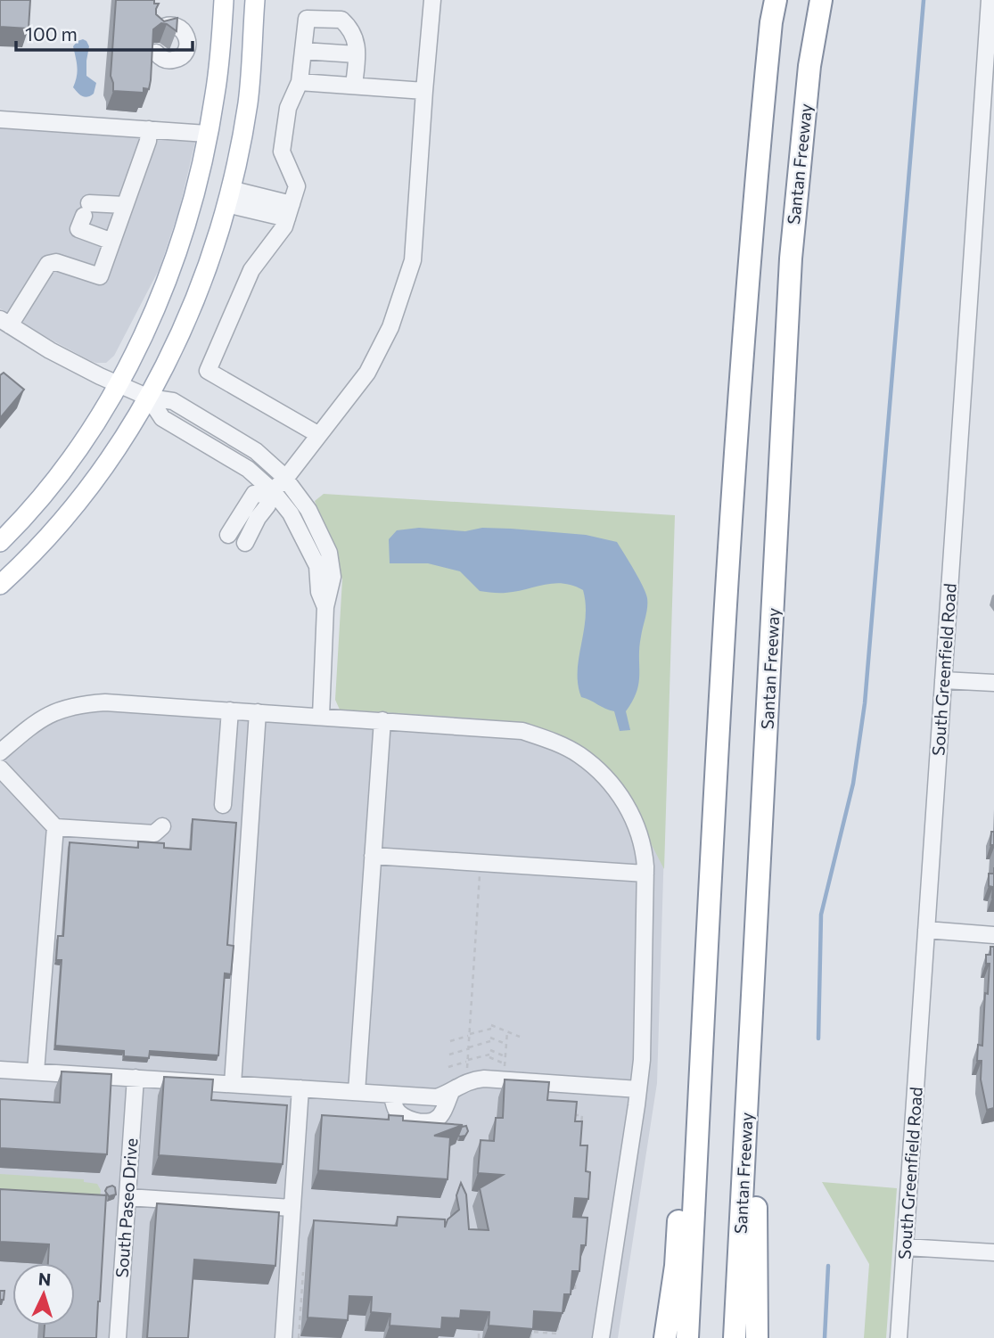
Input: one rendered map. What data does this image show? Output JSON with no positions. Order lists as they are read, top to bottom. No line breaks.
{"streets":{"highway":["Santan Freeway"],"street":["South Greenfield Road","South Paseo Drive"]},"scale_bar":"100 m","north":"top"}
